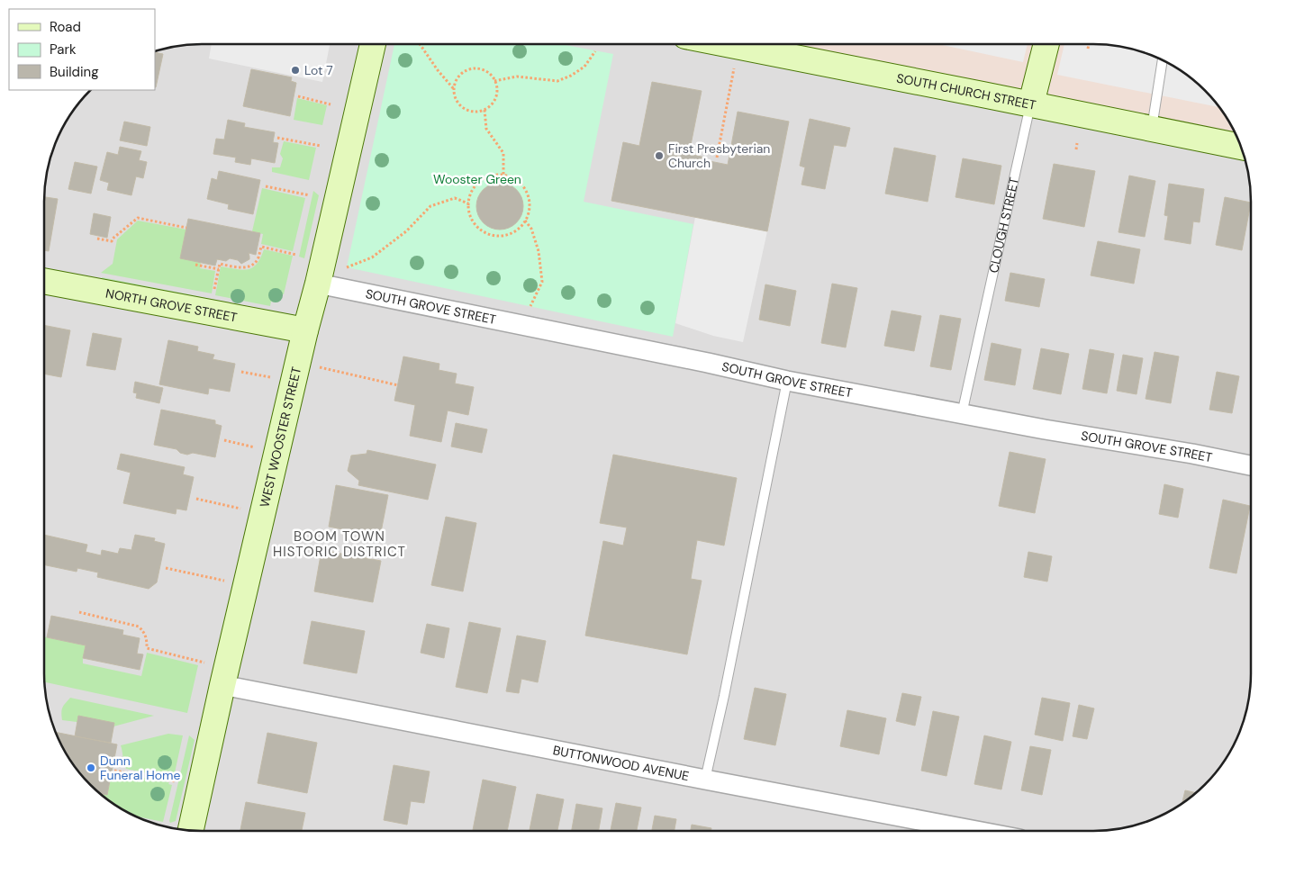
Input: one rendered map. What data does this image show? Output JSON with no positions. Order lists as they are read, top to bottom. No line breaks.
{"streets":{"street":["SOUTH CHURCH STREET","CLOUGH STREET","NORTH GROVE STREET","SOUTH GROVE STREET","WEST WOOSTER STREET","BUTTONWOOD AVENUE"]},"crossings":[["SOUTH CHURCH STREET","CLOUGH STREET"],["CLOUGH STREET","SOUTH GROVE STREET"],["NORTH GROVE STREET","WEST WOOSTER STREET"],["SOUTH GROVE STREET","WEST WOOSTER STREET"],["WEST WOOSTER STREET","BUTTONWOOD AVENUE"]],"districts":["BOOM TOWN HISTORIC DISTRICT"],"parks":["Wooster Green"],"places":["Lot 7","First Presbyterian Church","Dunn Funeral Home"],"legend":["Road","Park","Building"]}
